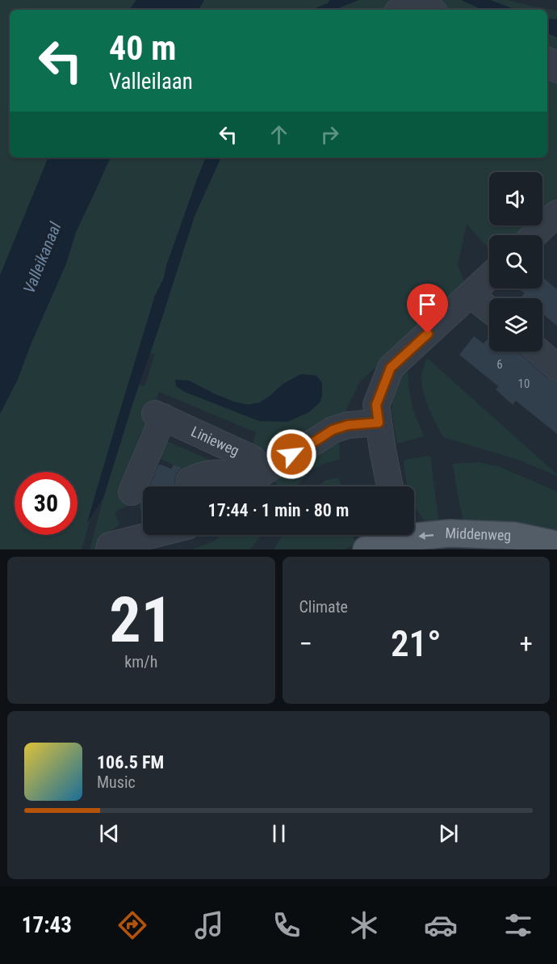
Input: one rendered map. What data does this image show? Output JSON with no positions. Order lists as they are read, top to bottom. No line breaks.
{"streets":{"main road":["Middenweg"],"street":["Linieweg"]},"one_way":["Middenweg"],"water":["Valleikanaal"],"house_numbers":["6","10"],"page":{"turn":["40 m","Valleilaan"],"limit":"30","trip":"17:44 · 1 min · 80 m","tile":[["21","km/h"],"Climate"],"heat":["−","21°","+"],"song":["106.5 FM","Music"],"tabs":"17:43"}}
